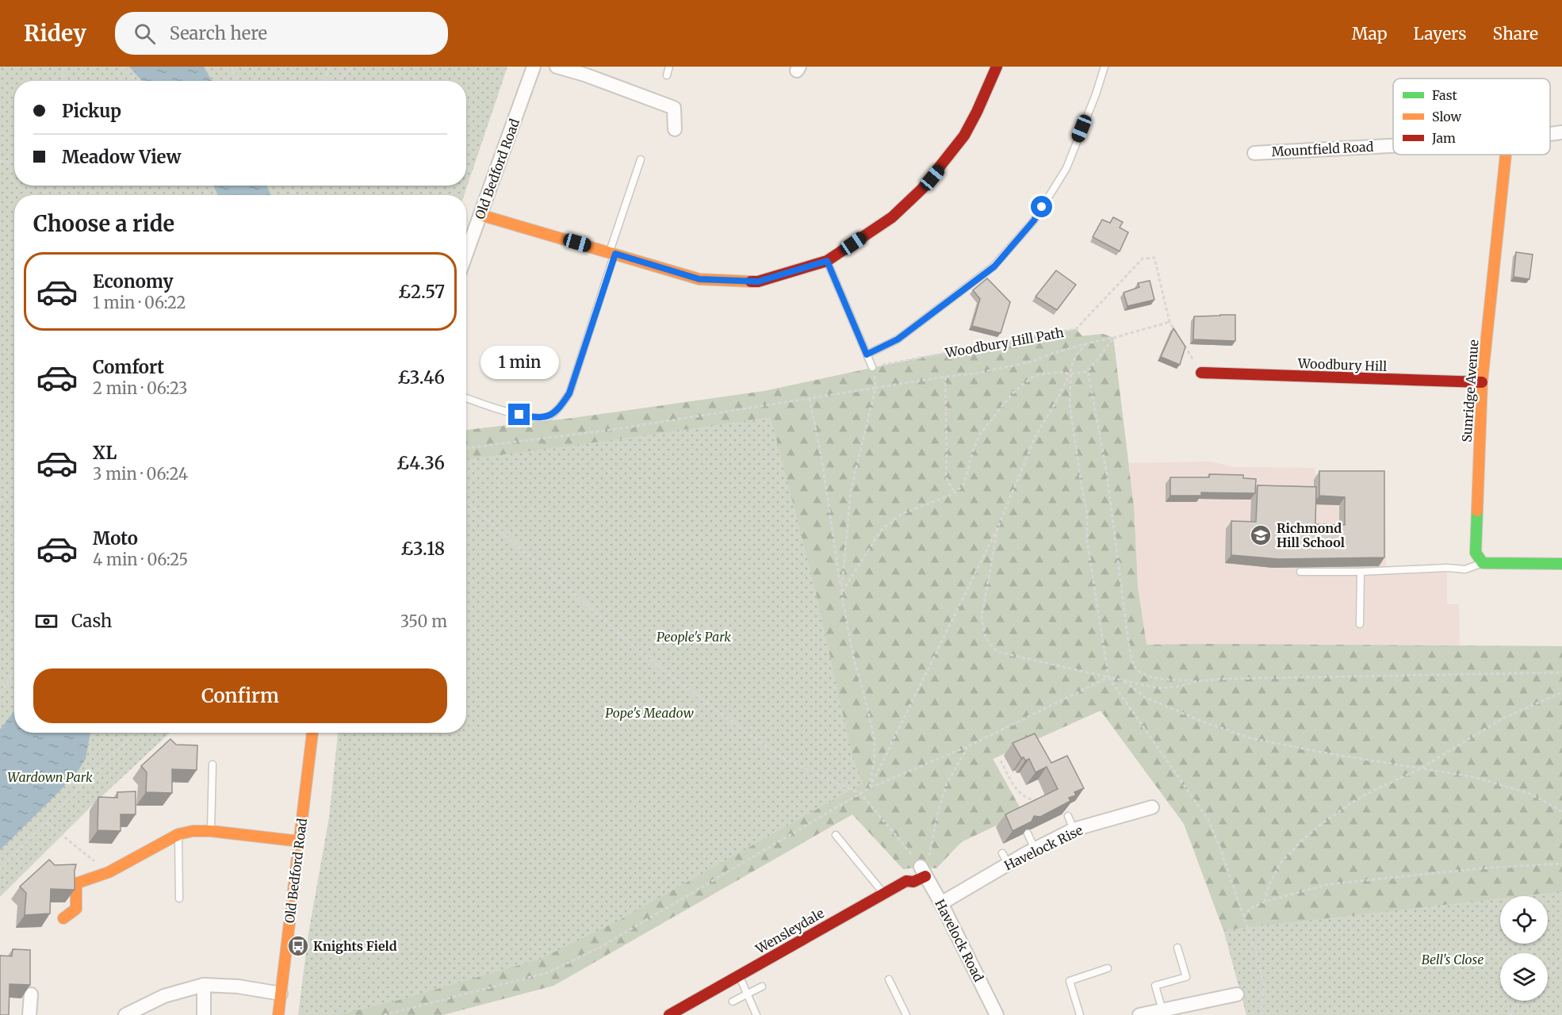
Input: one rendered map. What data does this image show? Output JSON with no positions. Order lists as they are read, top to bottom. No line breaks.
{"streets":{"street":["Mountfield Road","Old Bedford Road","Woodbury Hill","Sunridge Avenue","Havelock Rise","Wensleydale","Havelock Road"],"path":["Woodbury Hill Path"]},"crossings":[["Woodbury Hill","Sunridge Avenue"],["Havelock Rise","Havelock Road"],["Wensleydale","Havelock Road"]],"parks":["People's Park","Pope's Meadow","Wardown Park","Bell's Close"],"places":{"school or university":["Richmond Hill School"],"bus stop":["Knights Field"]},"legend":["Fast","Slow","Jam"],"page":{"header":"Ridey","search":"Search here","nav":["Map","Layers","Share"],"banner":["Pickup","Meadow View"],"heading":"Choose a ride","list":[{"name":"Economy","note":"1 min · 06:22","value":"£2.57"},{"name":"Comfort","note":"2 min · 06:23","value":"£3.46"},{"name":"XL","note":"3 min · 06:24","value":"£4.36"},{"name":"Moto","note":"4 min · 06:25","value":"£3.18"}],"bubble":"1 min","pay":["Cash","350 m"],"buttons":"Confirm"}}
